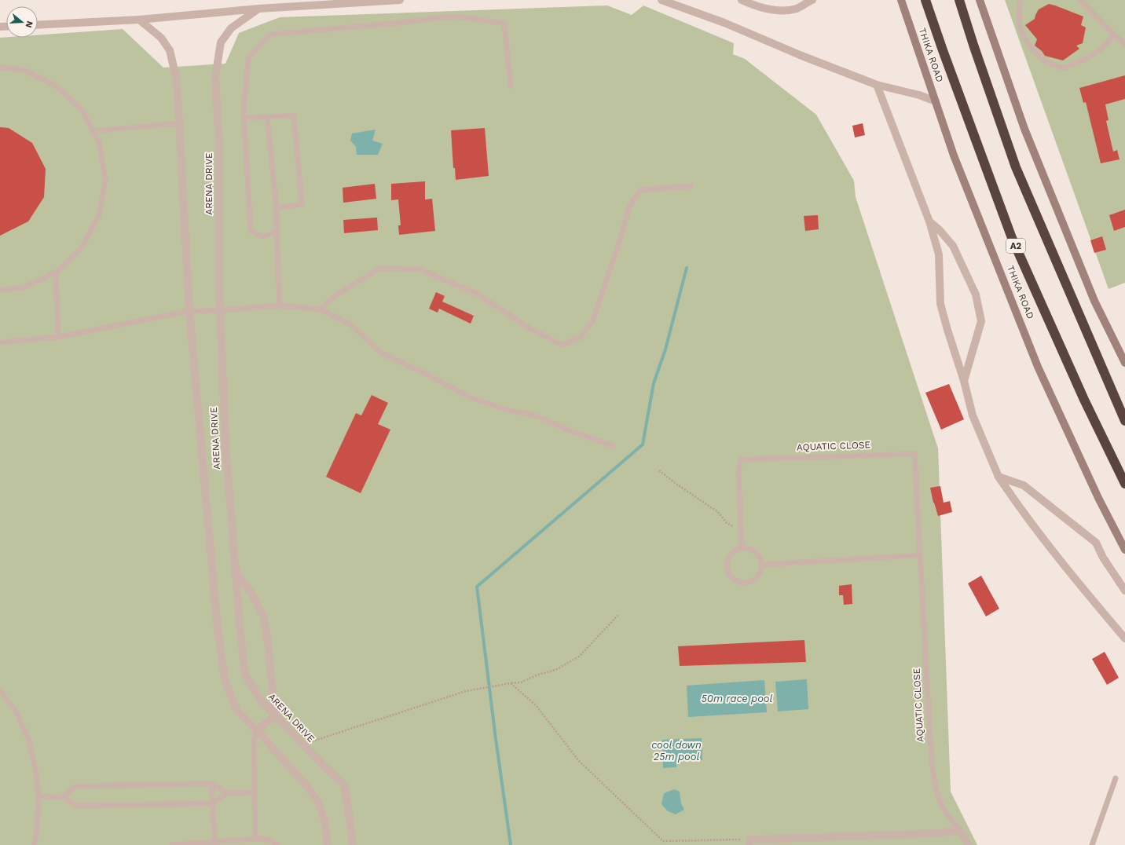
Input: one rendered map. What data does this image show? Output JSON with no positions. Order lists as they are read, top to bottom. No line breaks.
{"streets":{"highway":["THIKA ROAD","A2"],"street":["ARENA DRIVE","AQUATIC CLOSE"]},"water":["50m race pool","cool down 25m pool"],"north":"right"}
